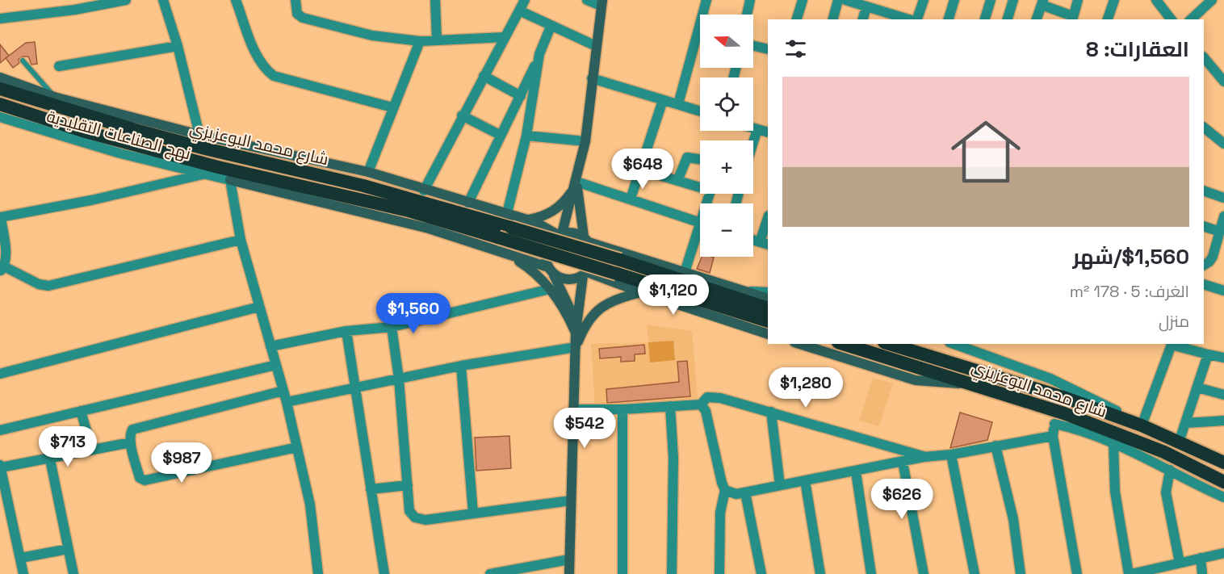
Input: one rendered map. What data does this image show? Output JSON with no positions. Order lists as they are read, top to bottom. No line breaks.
{"streets":{"highway":["شارع محمد البوعزيزي"],"street":["نهج الصناعات التقليدية"]},"north":"left","page":{"map_buttons":["+","−"],"heading":"العقارات: 8","list":[{"name":"$1,560/شهر","note":"الغرف: 5 · 178 m² · منزل"}],"price":["$648","$1,120","$1,560","$1,280","$542","$713","$987","$626"]}}
